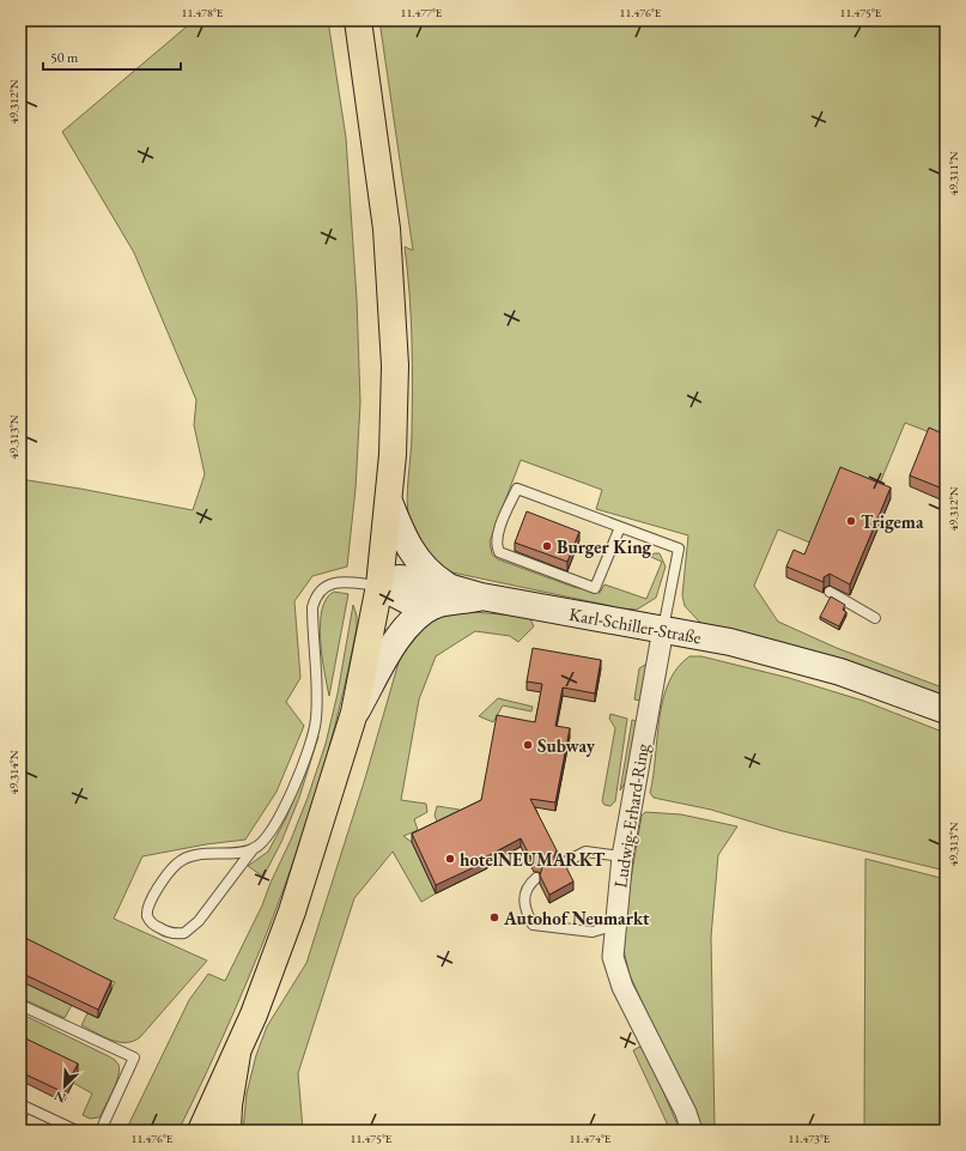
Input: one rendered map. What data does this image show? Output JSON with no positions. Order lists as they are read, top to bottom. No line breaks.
{"streets":{"street":["Karl-Schiller-Straße","Ludwig-Erhard-Ring"]},"crossings":[["Karl-Schiller-Straße","Ludwig-Erhard-Ring"]],"places":["Trigema","Burger King","Subway","hotelNEUMARKT","Autohof Neumarkt"],"scale_bar":"50 m","north":"bottom left","coordinates":["11.478°E","11.477°E","11.476°E","11.475°E","49.312°N","49.311°N","49.313°N","49.314°N","11.474°E","11.473°E"]}
